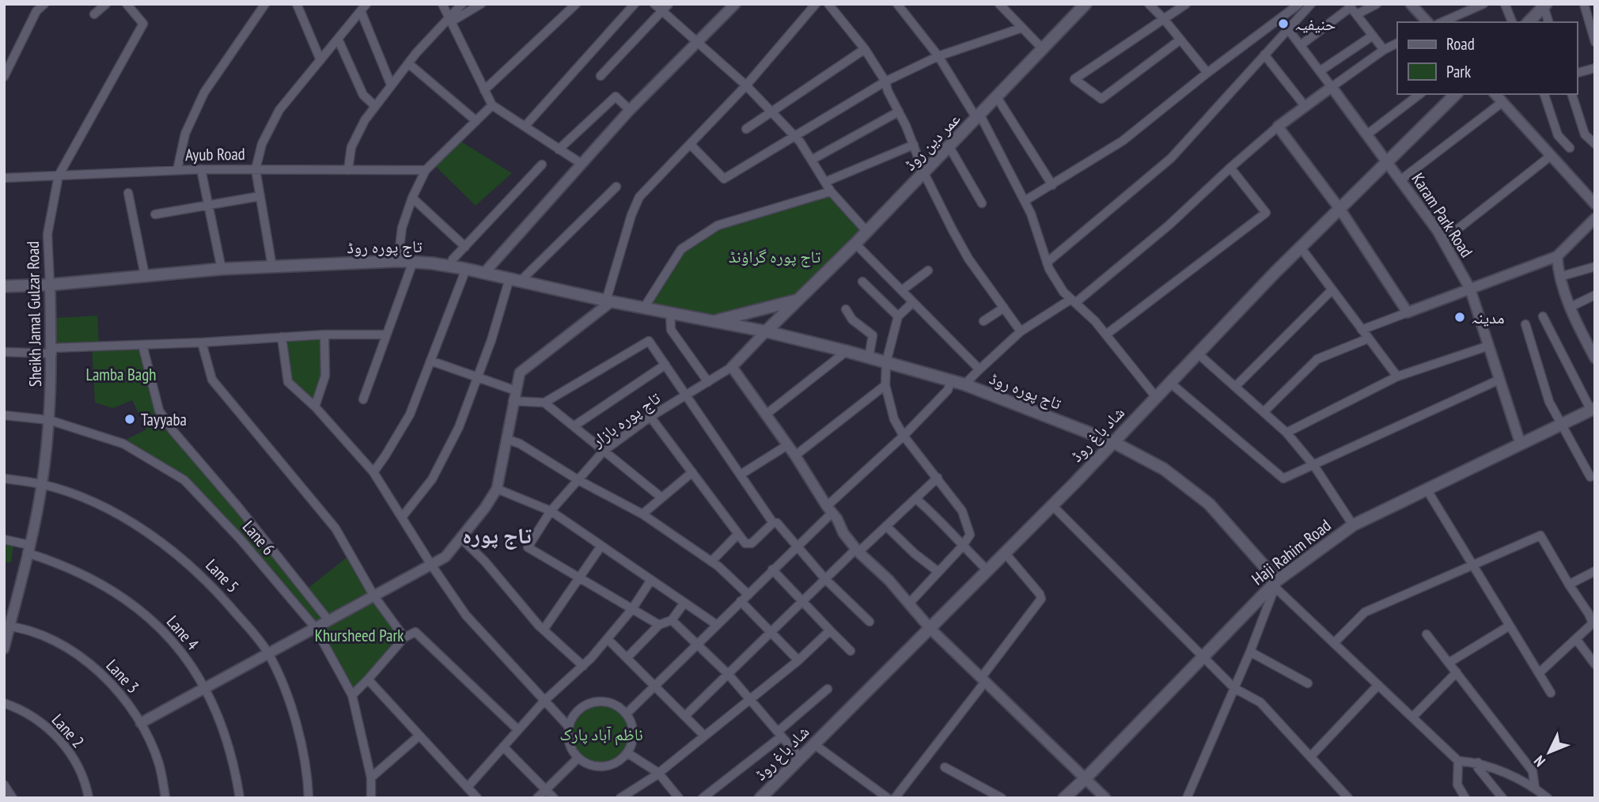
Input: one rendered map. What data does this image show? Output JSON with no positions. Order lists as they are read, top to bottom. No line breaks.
{"streets":{"main road":["عمر دین روڈ","تاج پورہ روڈ","شاد باغ روڈ","Haji Rahim Road"],"street":["Ayub Road","Karam Park Road","Sheikh Jamal Gulzar Road","تاج پورہ بازار","Lane 6","Lane 5","Lane 4","Lane 3","Lane 2"]},"crossings":[["عمر دین روڈ","تاج پورہ روڈ"],["Ayub Road","Sheikh Jamal Gulzar Road"],["Karam Park Road","شاد باغ روڈ"],["Karam Park Road","Haji Rahim Road"],["تاج پورہ روڈ","Sheikh Jamal Gulzar Road"],["تاج پورہ روڈ","شاد باغ روڈ"],["تاج پورہ روڈ","Haji Rahim Road"],["Sheikh Jamal Gulzar Road","Lane 6"],["Sheikh Jamal Gulzar Road","Lane 5"],["Sheikh Jamal Gulzar Road","Lane 4"],["Sheikh Jamal Gulzar Road","Lane 3"]],"districts":["تاج پورہ"],"parks":["تاج پورہ گراؤنڈ","Lamba Bagh","Khursheed Park","ناظم آباد پارک"],"places":["حنیفیہ","مدینہ","Tayyaba"],"legend":["Road","Park"],"north":"bottom left"}
